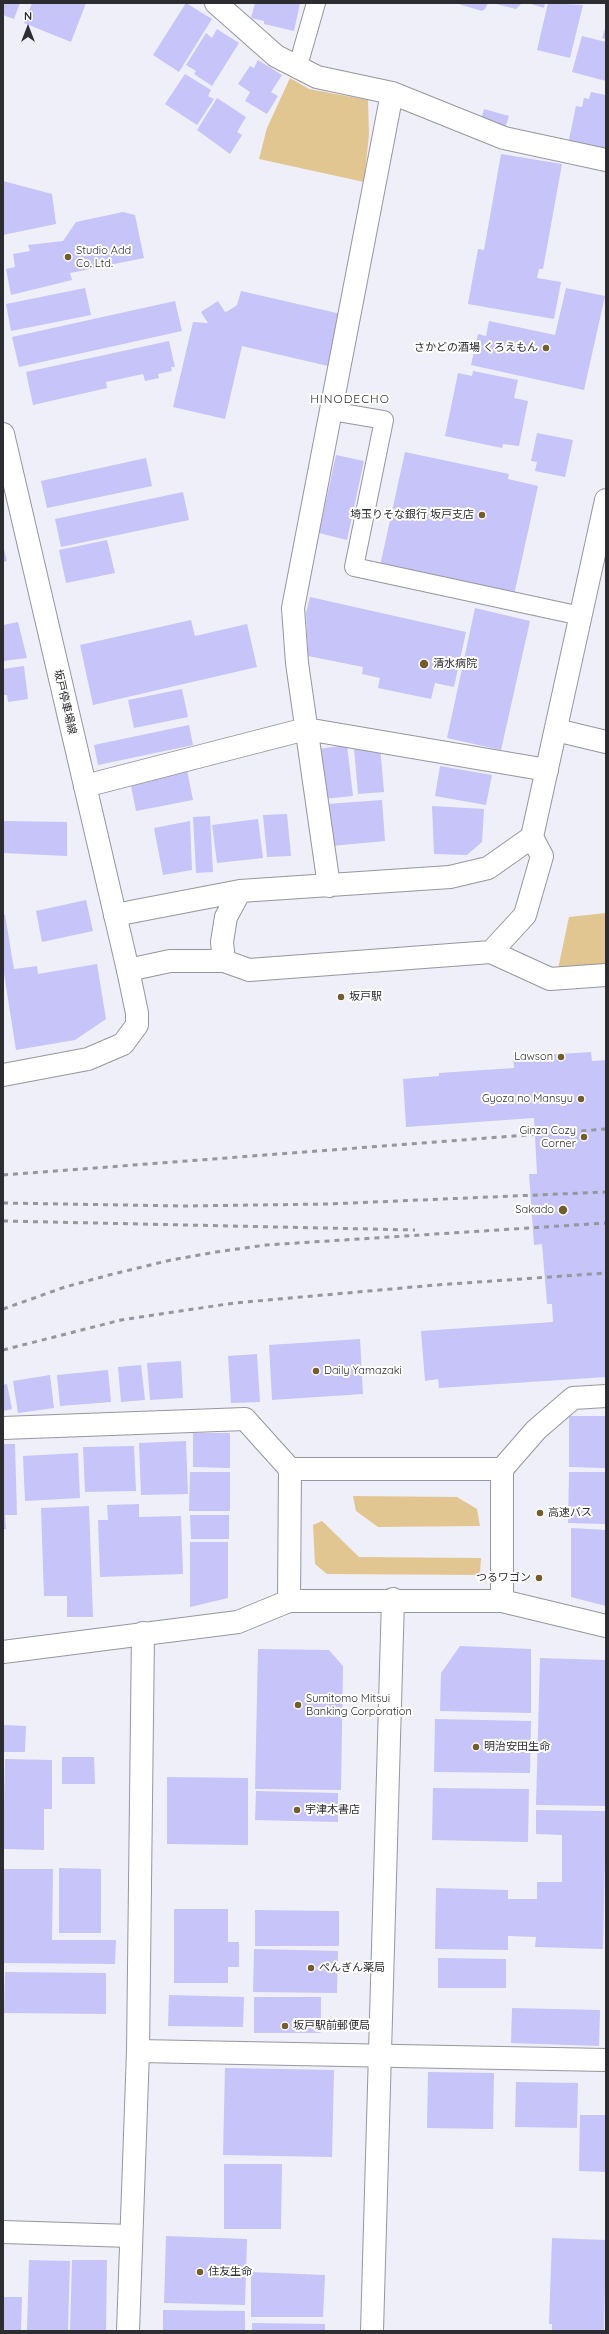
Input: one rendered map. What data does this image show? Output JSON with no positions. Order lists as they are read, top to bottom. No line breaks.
{"streets":{"street":["坂戸停車場線"]},"districts":["HINODECHO"],"places":["Studio Add Co. Ltd.","さかどの酒場 くろえもん","埼玉りそな銀行 坂戸支店","清水病院","坂戸駅","Lawson","Gyoza no Mansyu","Ginza Cozy Corner","Sakado","Daily Yamazaki","高速バス","つるワゴン","Sumitomo Mitsui Banking Corporation","明治安田生命","宇津木書店","ぺんぎん薬局","坂戸駅前郵便局","住友生命"],"north":"top"}
